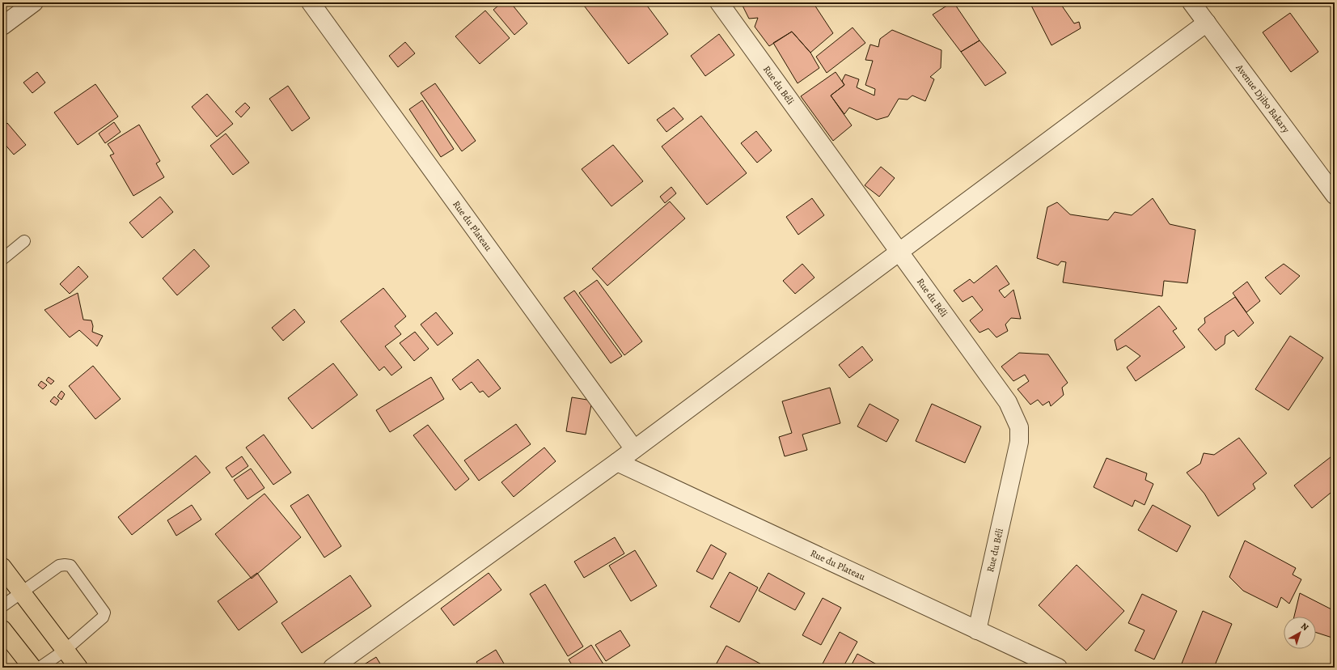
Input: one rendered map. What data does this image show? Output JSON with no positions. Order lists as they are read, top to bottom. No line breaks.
{"streets":{"street":["Rue du Béli","Avenue Djibo Bakary","Rue du Plateau"]},"crossings":[["Rue du Béli","Rue du Plateau"]],"north":"top right"}
